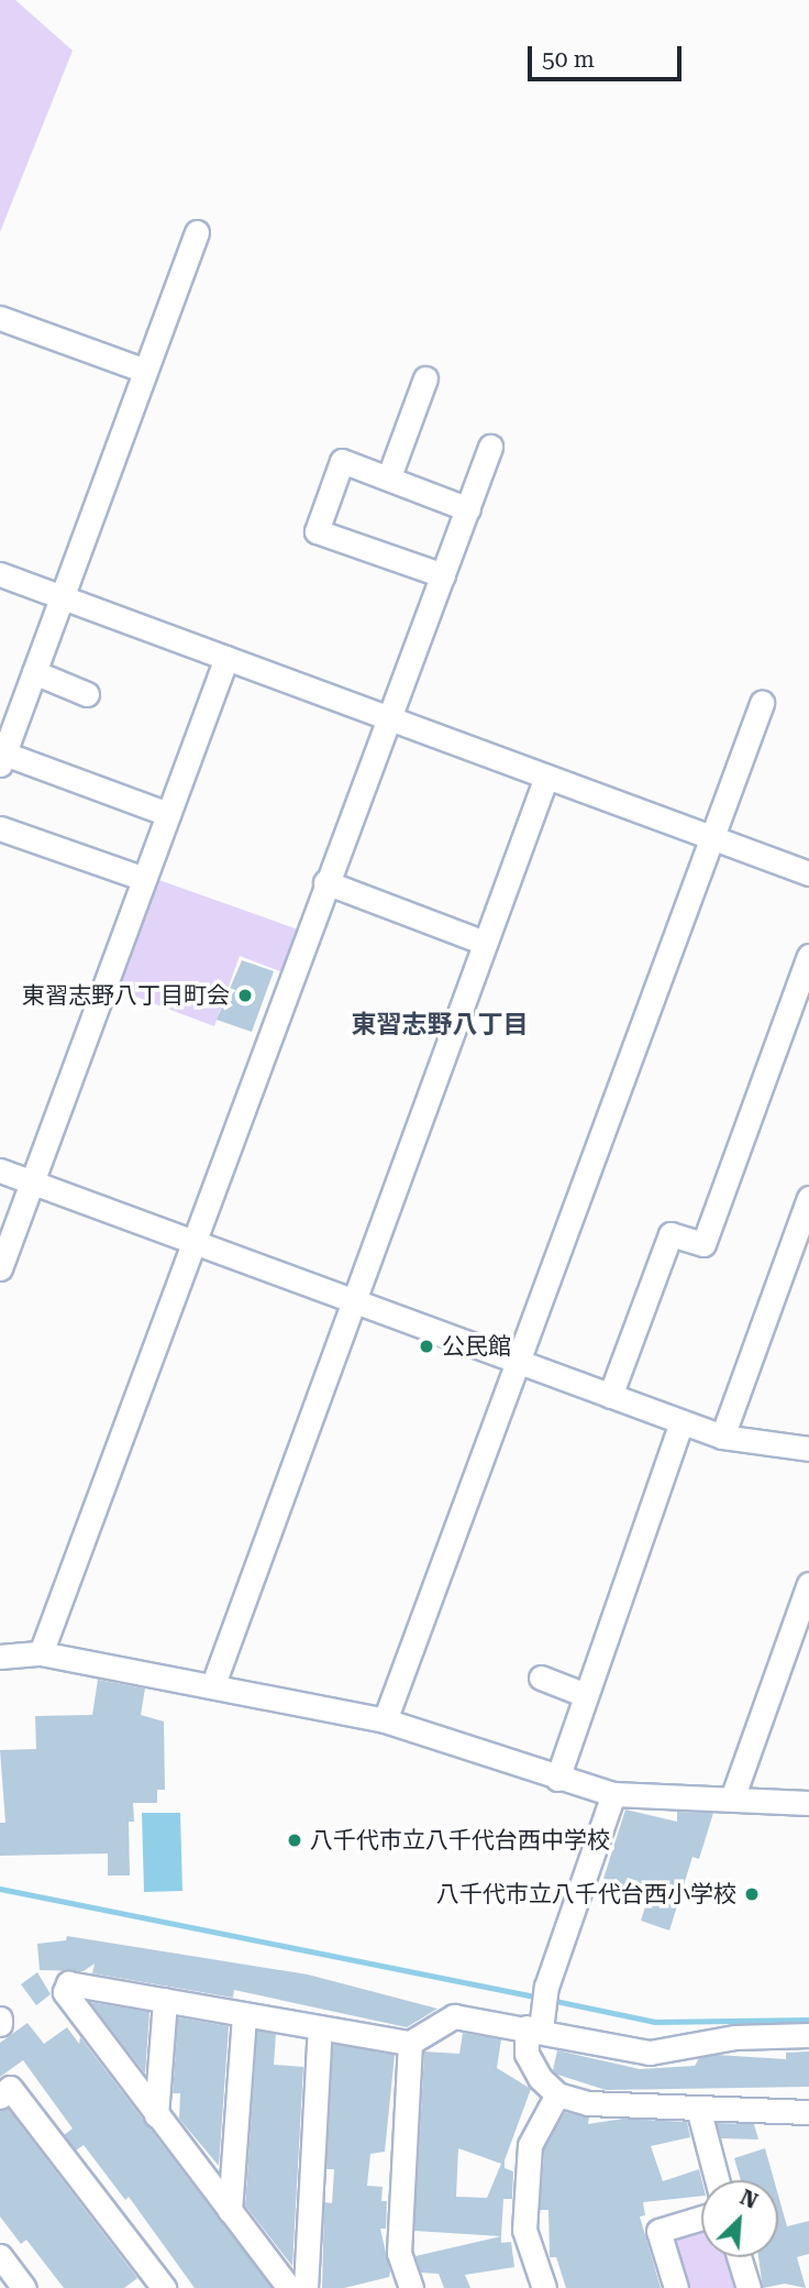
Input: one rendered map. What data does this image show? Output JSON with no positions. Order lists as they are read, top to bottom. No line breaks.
{"districts":["東習志野八丁目"],"places":["東習志野八丁目町会","公民館","八千代市立八千代台西中学校","八千代市立八千代台西小学校"],"scale_bar":"50 m","north":"top right"}
